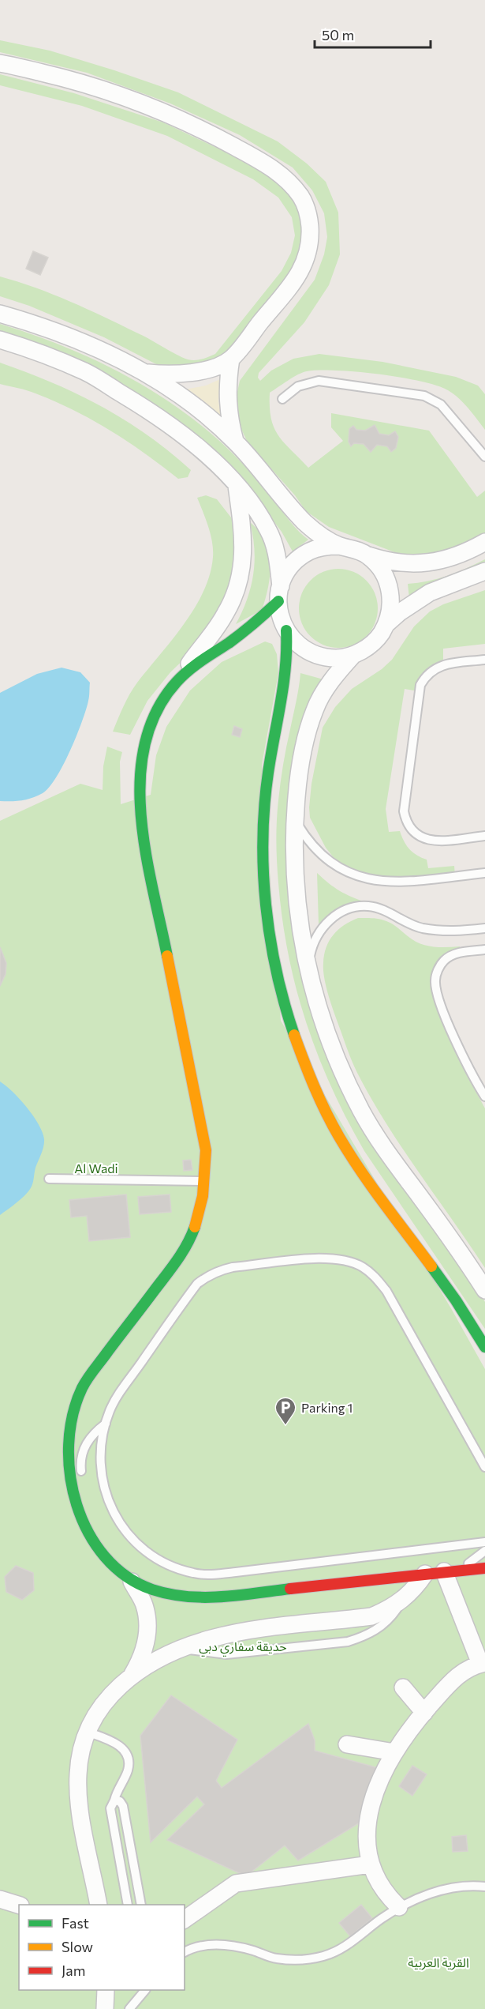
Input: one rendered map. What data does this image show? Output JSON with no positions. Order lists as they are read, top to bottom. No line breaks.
{"parks":["Al Wadi","حديقة سفاري دبي","القرية العربية"],"places":{"parking":["Parking 1"]},"legend":["Fast","Slow","Jam"],"scale_bar":"50 m"}
